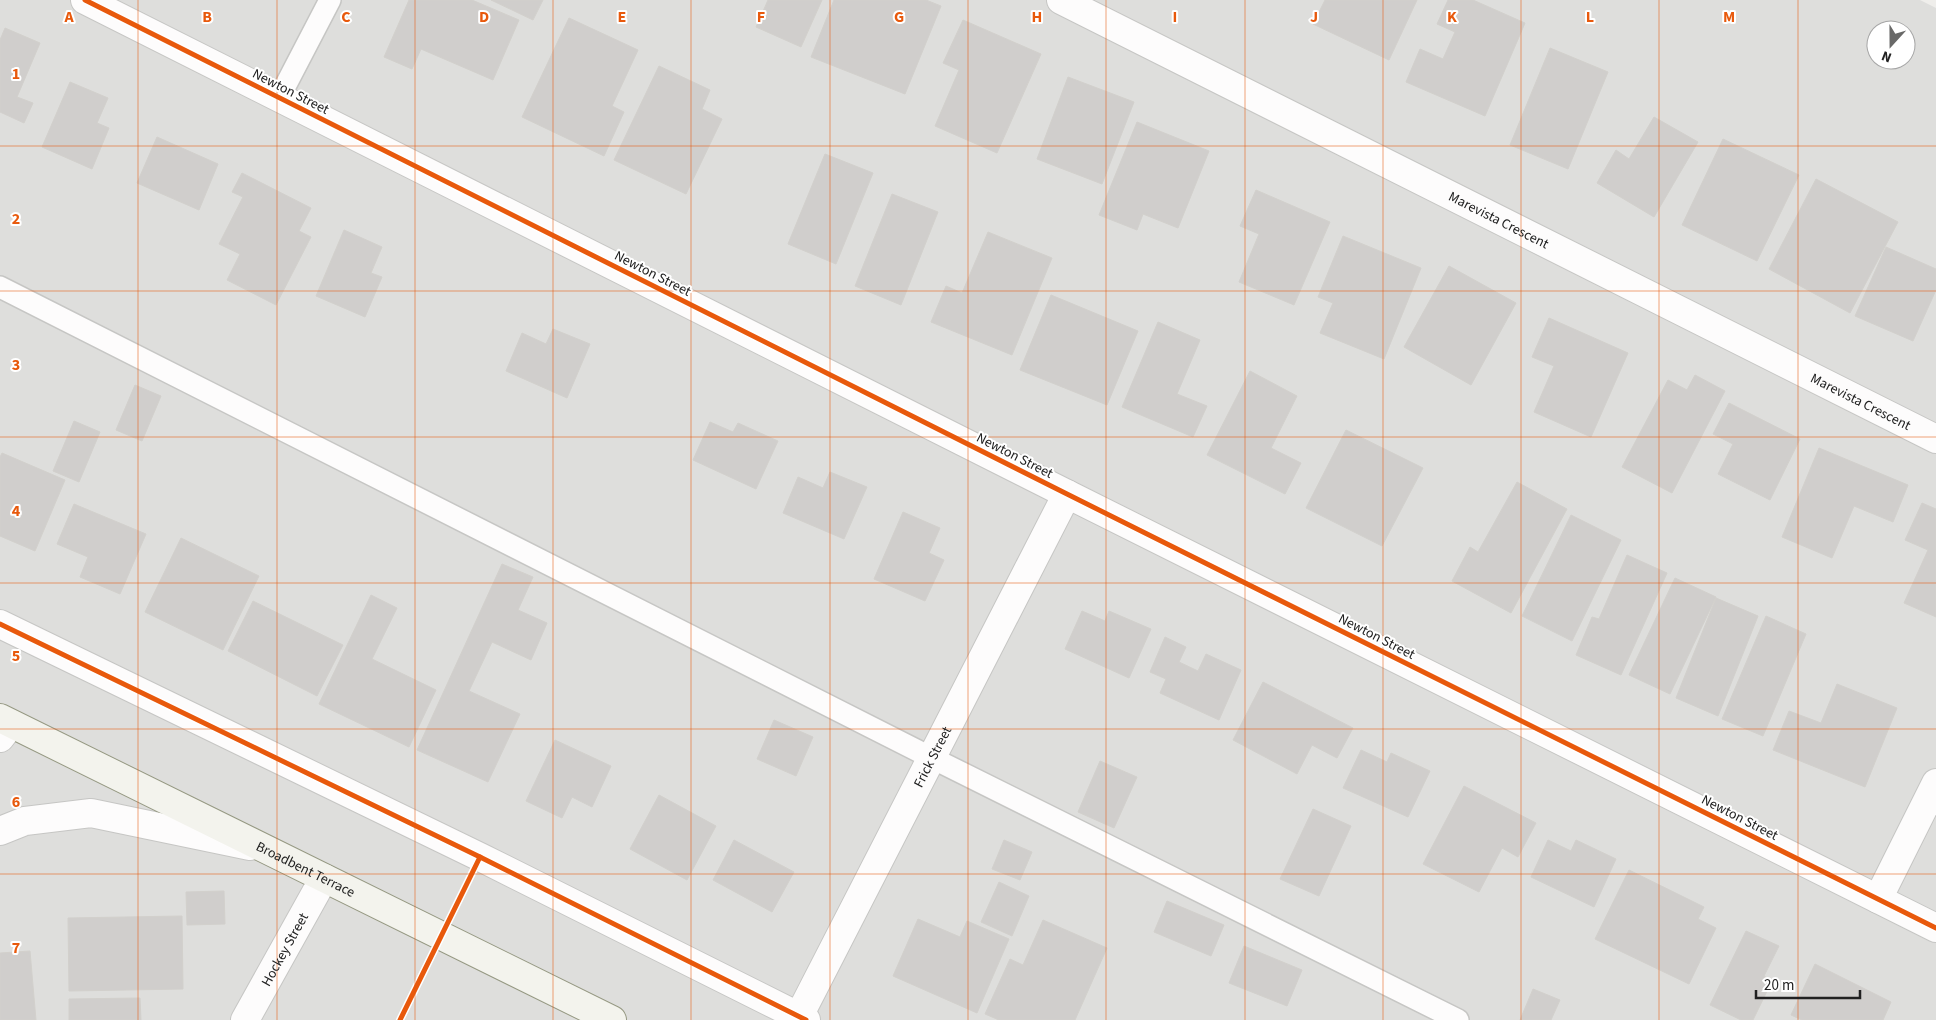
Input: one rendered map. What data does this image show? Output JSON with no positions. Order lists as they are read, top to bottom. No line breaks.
{"streets":{"main road":["Broadbent Terrace"],"street":["Newton Street","Marevista Crescent","Frick Street","Hockey Street"]},"crossings":[["Newton Street","Frick Street"],["Broadbent Terrace","Hockey Street"]],"scale_bar":"20 m","north":"bottom","grid":{"columns":["A","B","C","D","E","F","G","H","I","J","K","L","M"],"rows":["1","2","3","4","5","6","7"]}}
